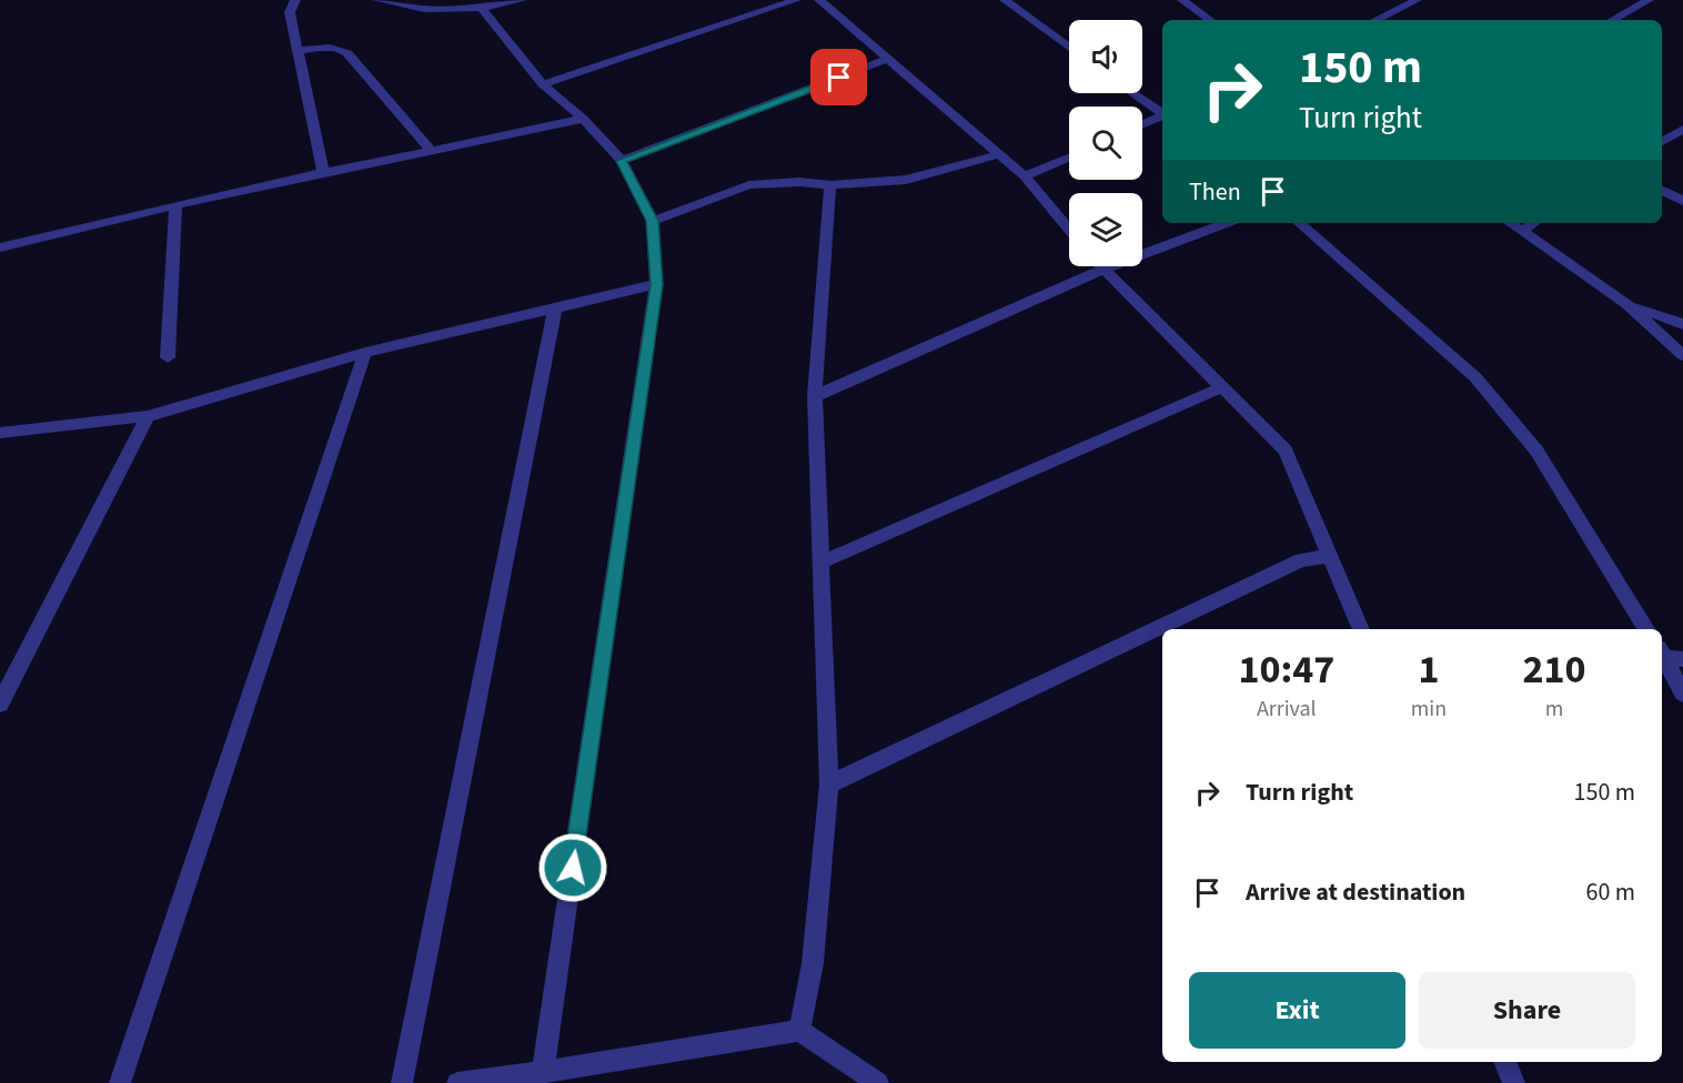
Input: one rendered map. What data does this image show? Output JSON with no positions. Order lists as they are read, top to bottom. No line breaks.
{"page":{"turn":["150 m","Turn right"],"then":"Then","eta":["10:47","Arrival","1","min","210","m"],"list":[{"name":"Turn right","value":"150 m"},{"name":"Arrive at destination","value":"60 m"}],"buttons":["Exit","Share"]}}
